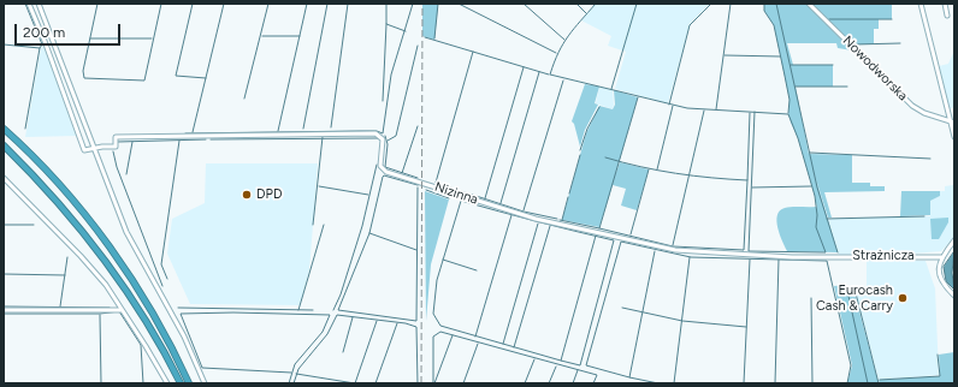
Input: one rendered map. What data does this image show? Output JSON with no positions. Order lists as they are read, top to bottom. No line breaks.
{"streets":{"street":["Nowodworska","Nizinna","Strażnicza"]},"crossings":[["Nizinna","Strażnicza"]],"places":["DPD","Eurocash Cash & Carry"],"scale_bar":"200 m"}
